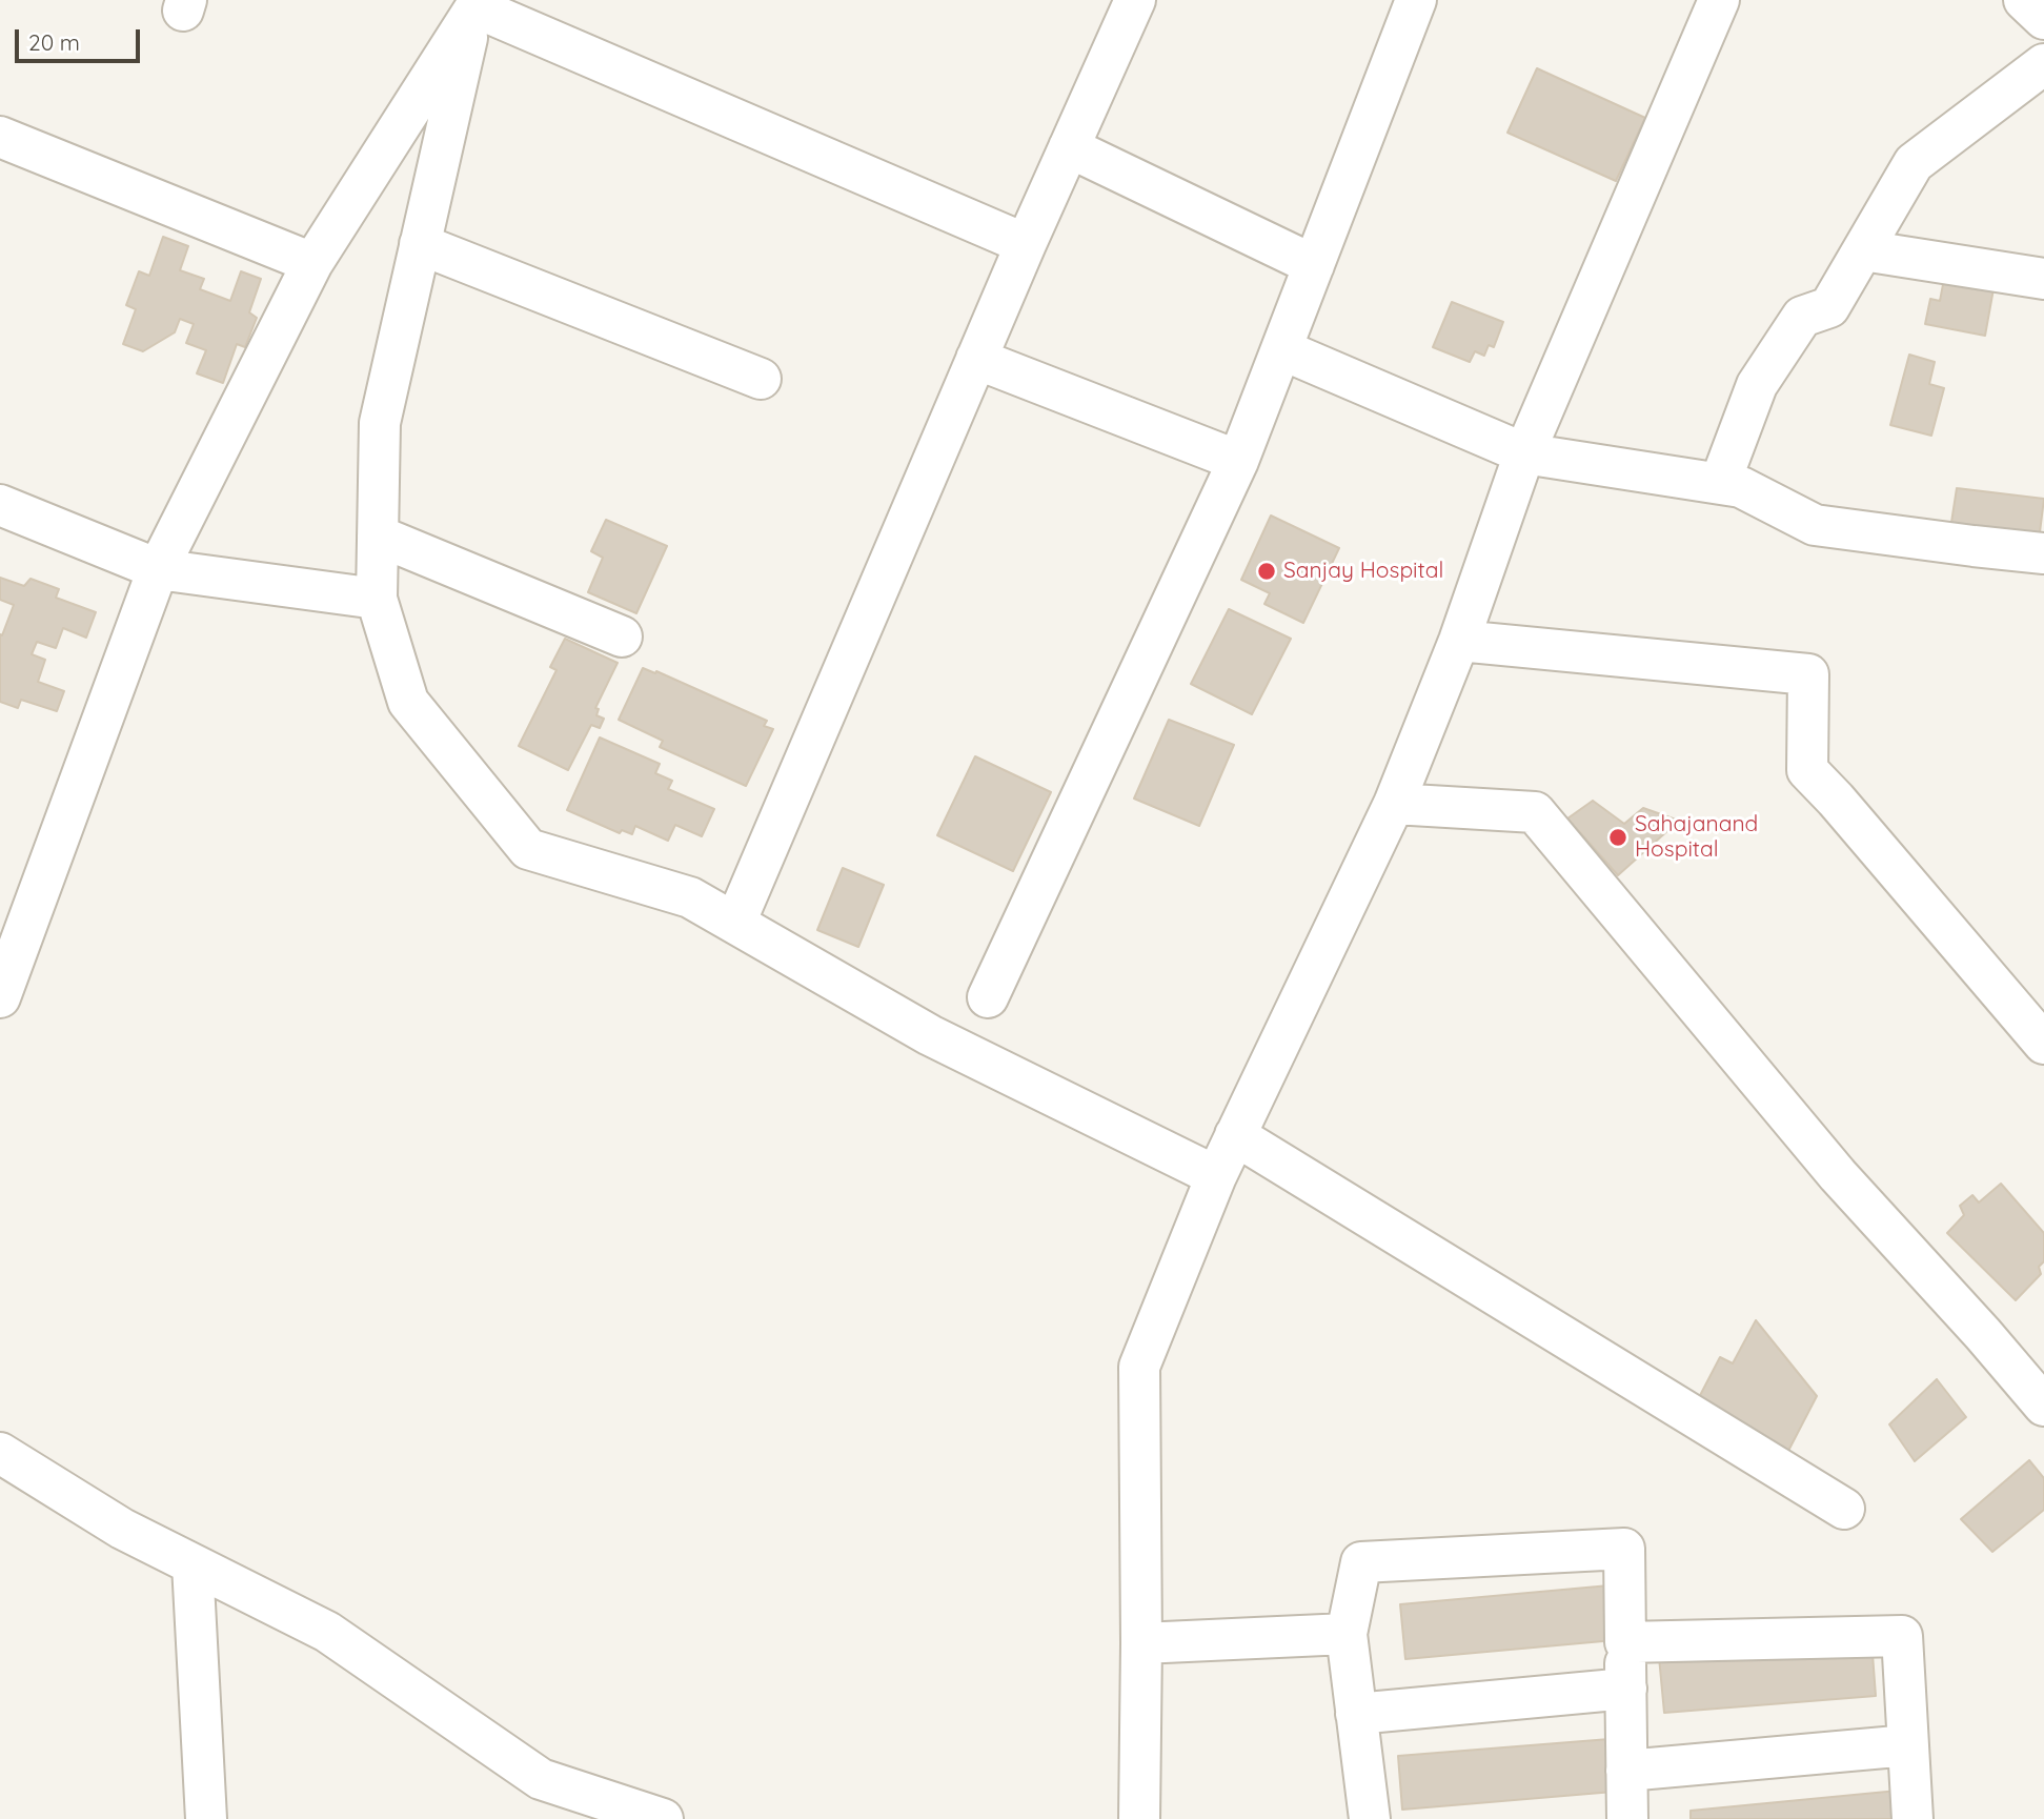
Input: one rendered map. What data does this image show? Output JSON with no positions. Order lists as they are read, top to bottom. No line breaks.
{"places":["Sanjay Hospital","Sahajanand Hospital"],"scale_bar":"20 m"}
